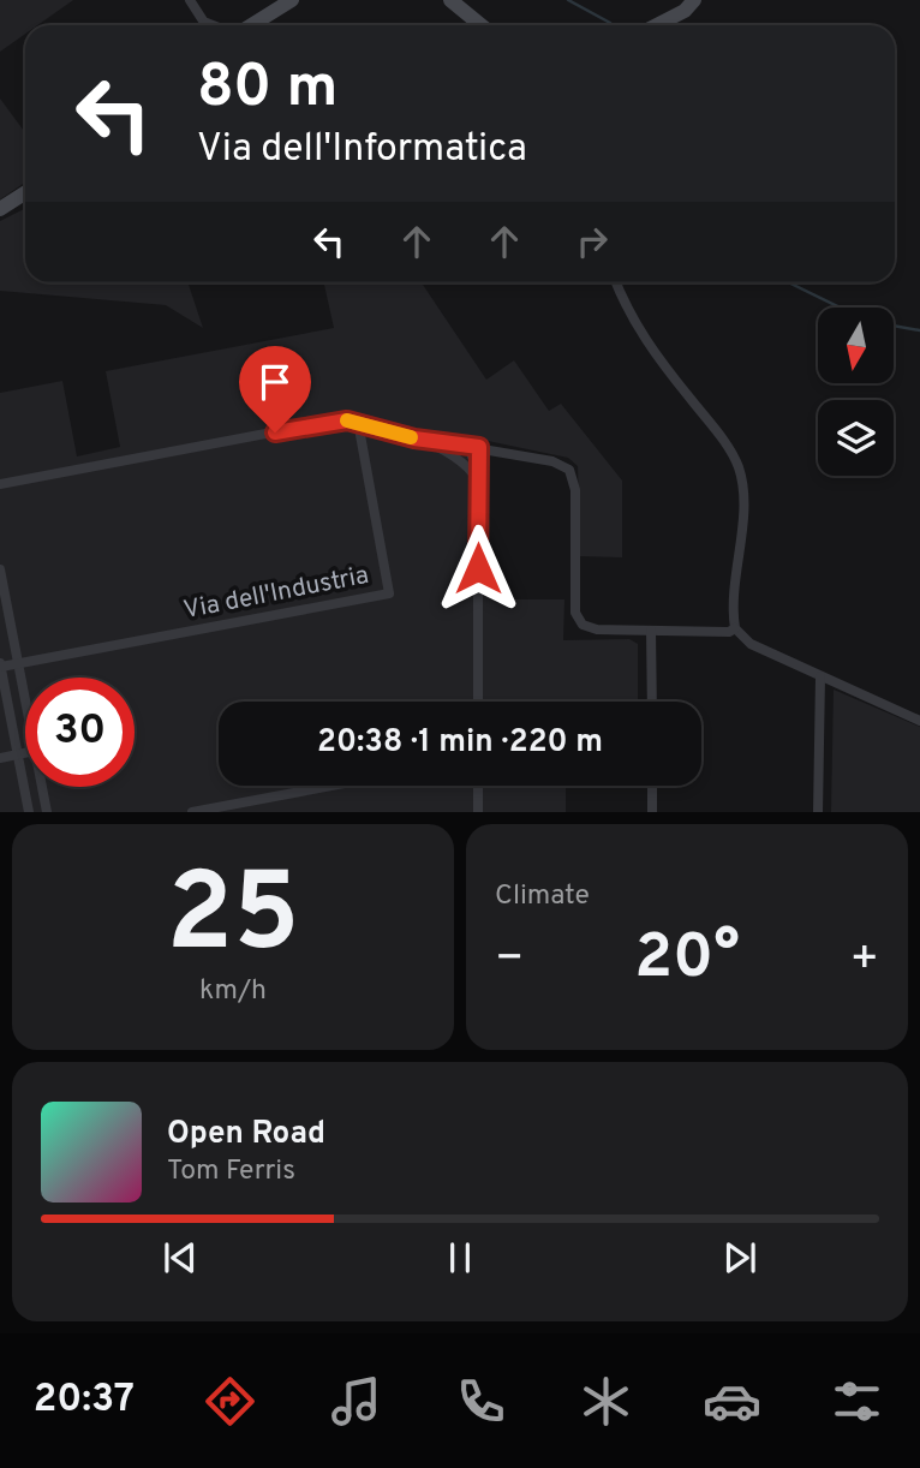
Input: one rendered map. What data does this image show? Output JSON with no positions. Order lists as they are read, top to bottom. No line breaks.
{"streets":{"street":["Via dell'Industria"]},"north":"bottom","page":{"turn":["80 m","Via dell'Informatica"],"limit":"30","trip":"20:38 · 1 min · 220 m","tile":[["25","km/h"],"Climate"],"heat":["−","20°","+"],"song":["Open Road","Tom Ferris"],"tabs":"20:37"}}
